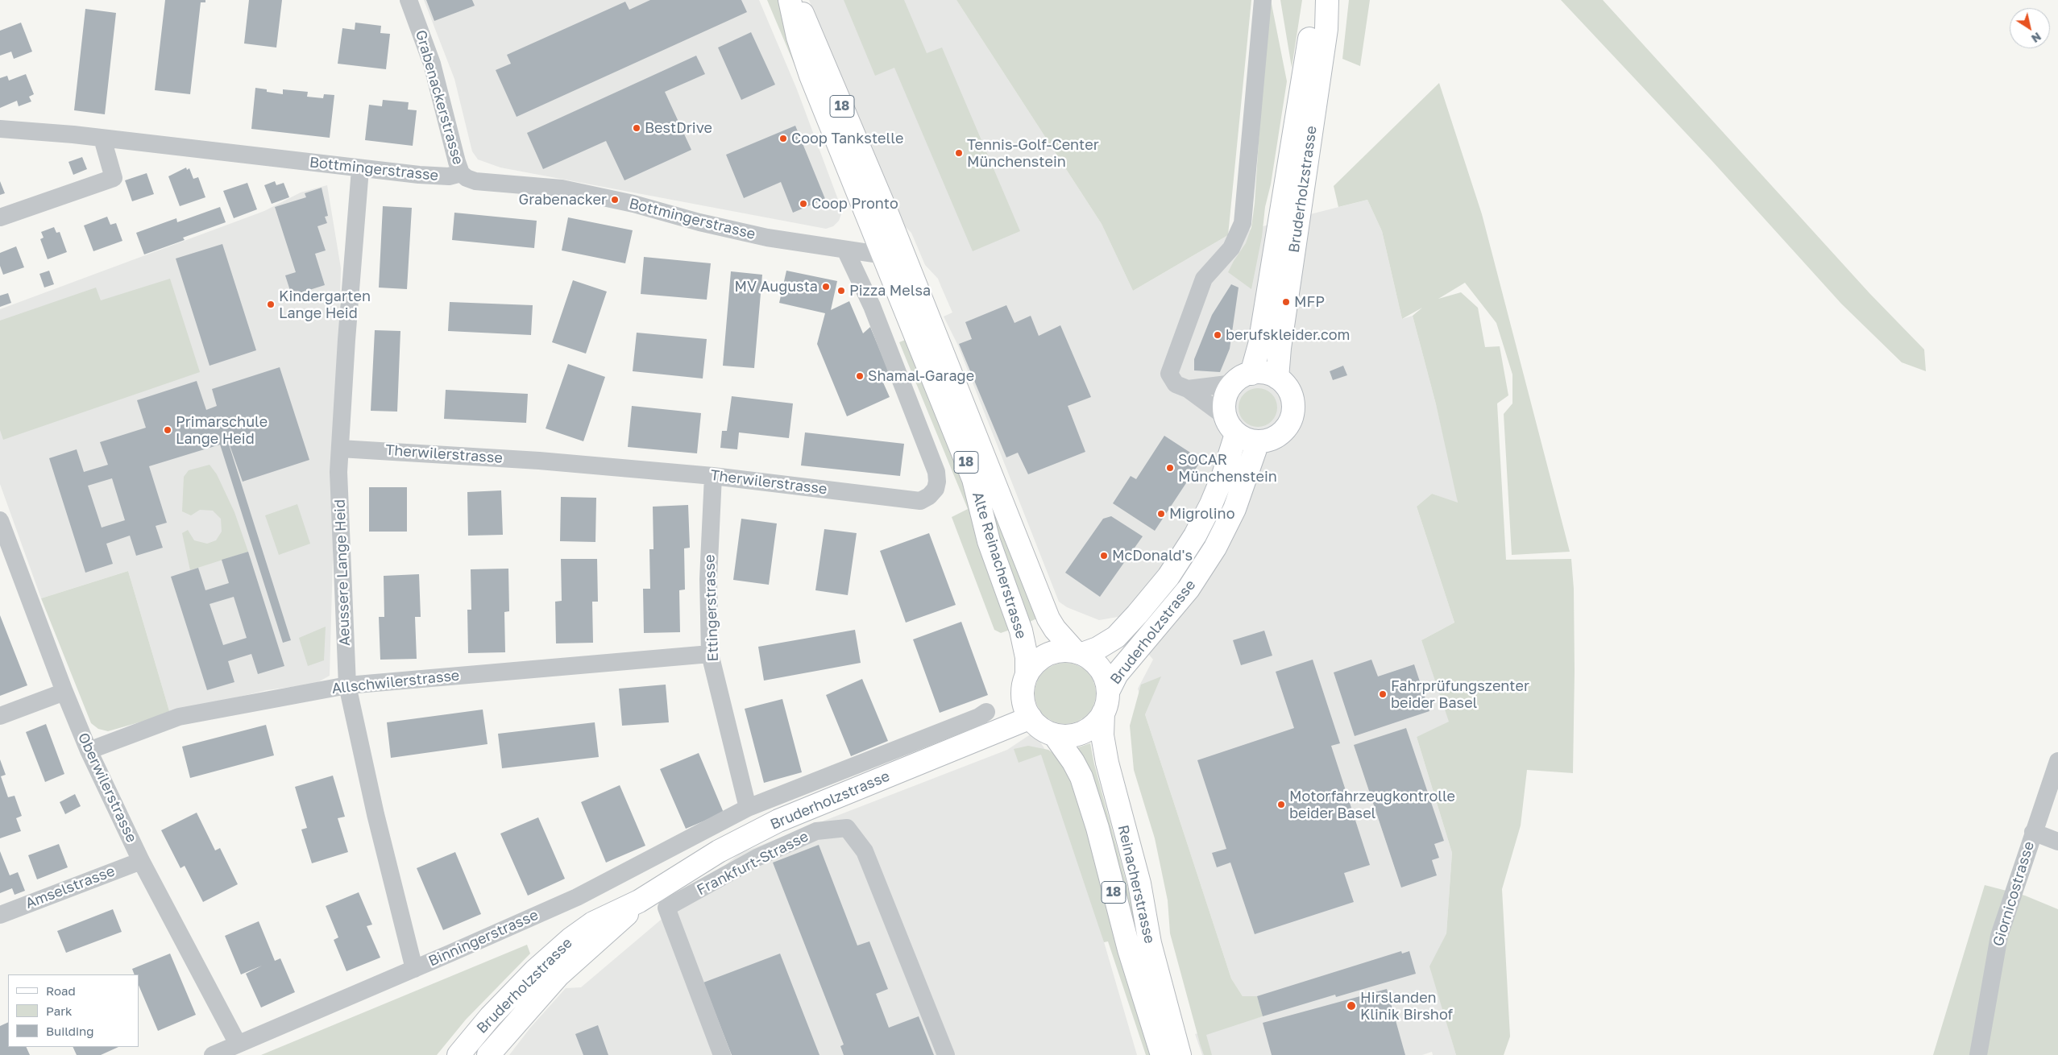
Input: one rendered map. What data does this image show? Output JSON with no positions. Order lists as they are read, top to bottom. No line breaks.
{"streets":{"main road":["18","Bruderholzstrasse","Alte Reinacherstrasse","Reinacherstrasse"],"street":["Grabenackerstrasse","Bottmingerstrasse","Therwilerstrasse","Aeussere Lange Heid","Ettingerstrasse","Allschwilerstrasse","Oberwilerstrasse","Frankfurt-Strasse","Amselstrasse","Giornicostrasse","Binningerstrasse"]},"crossings":[["Grabenackerstrasse","Bottmingerstrasse"],["Bottmingerstrasse","Therwilerstrasse"],["Bottmingerstrasse","Alte Reinacherstrasse"],["Bottmingerstrasse","Aeussere Lange Heid"],["Bruderholzstrasse","Alte Reinacherstrasse"],["Bruderholzstrasse","Reinacherstrasse"],["Therwilerstrasse","Aeussere Lange Heid"],["Therwilerstrasse","Ettingerstrasse"],["Alte Reinacherstrasse","Reinacherstrasse"],["Aeussere Lange Heid","Allschwilerstrasse"],["Aeussere Lange Heid","Binningerstrasse"],["Ettingerstrasse","Allschwilerstrasse"],["Ettingerstrasse","Binningerstrasse"],["Allschwilerstrasse","Oberwilerstrasse"],["Oberwilerstrasse","Amselstrasse"],["Oberwilerstrasse","Binningerstrasse"]],"places":["BestDrive","Coop Tankstelle","Tennis-Golf-Center Münchenstein","Grabenacker","Coop Pronto","MV Augusta","Pizza Melsa","MFP","Kindergarten Lange Heid","berufskleider.com","Shamal-Garage","Primarschule Lange Heid","SOCAR Münchenstein","Migrolino","McDonald's","Fahrprüfungszenter beider Basel","Motorfahrzeugkontrolle beider Basel","Hirslanden Klinik Birshof"],"legend":["Road","Park","Building"],"north":"bottom right"}
